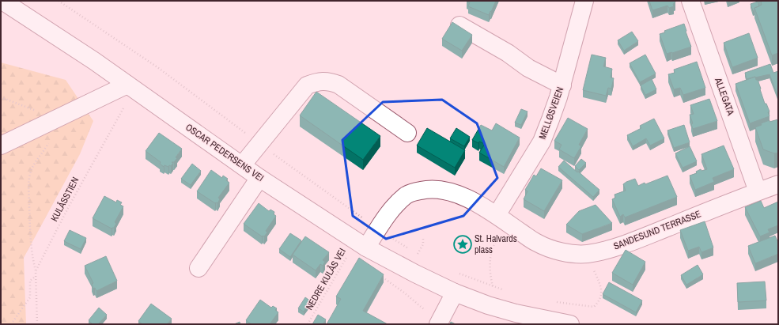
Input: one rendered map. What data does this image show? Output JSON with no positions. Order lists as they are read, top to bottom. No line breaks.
{"streets":{"street":["ALLEGATA","MELLØSVEIEN","OSCAR PEDERSENS VEI","SANDESUND TERRASSE"],"path":["KULÅSSTIEN","NEDRE KULÅS VEI"]},"crossings":[["ALLEGATA","SANDESUND TERRASSE"],["MELLØSVEIEN","SANDESUND TERRASSE"],["OSCAR PEDERSENS VEI","KULÅSSTIEN"],["OSCAR PEDERSENS VEI","SANDESUND TERRASSE"],["OSCAR PEDERSENS VEI","NEDRE KULÅS VEI"],["SANDESUND TERRASSE","NEDRE KULÅS VEI"]],"places":{"place":["St. Halvards plass"]}}
